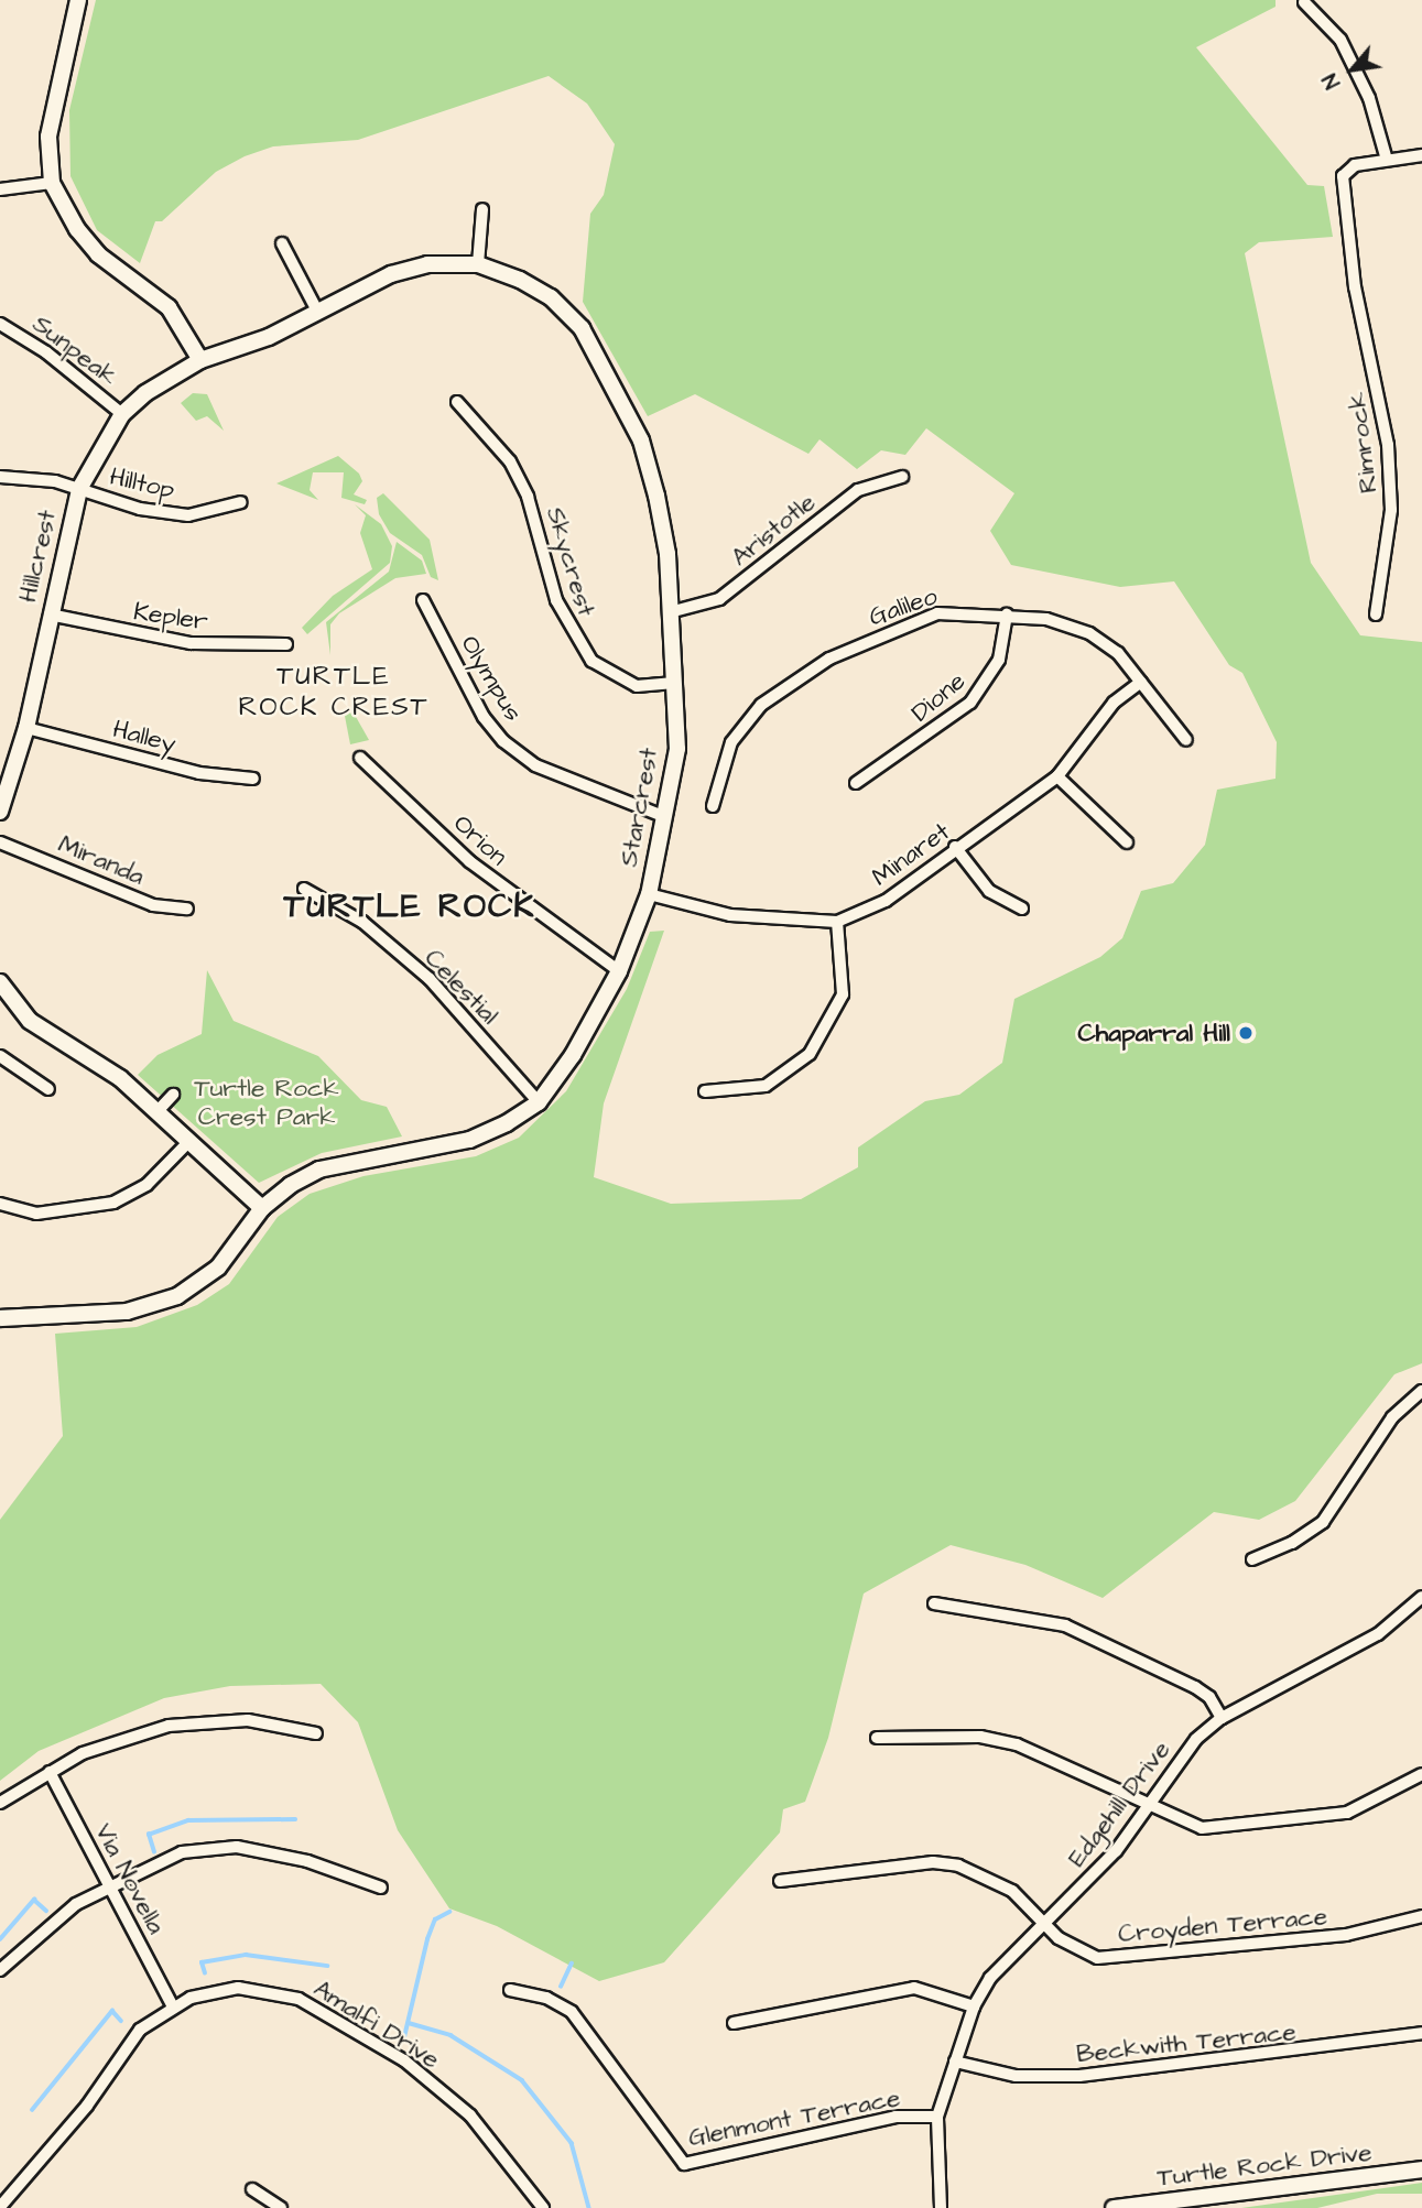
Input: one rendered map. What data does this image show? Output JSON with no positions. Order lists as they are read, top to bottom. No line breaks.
{"streets":{"street":["Sunpeak","Rimrock","Hilltop","Aristotle","Hillcrest","Skycrest","Galileo","Kepler","Olympus","Dione","Halley","Starcrest","Orion","Minaret","Miranda","Celestial","Edgehill Drive","Via Novella","Croyden Terrace","Amalfi Drive","Beckwith Terrace","Glenmont Terrace","Turtle Rock Drive"]},"crossings":[["Sunpeak","Hillcrest"],["Hilltop","Hillcrest"],["Aristotle","Starcrest"],["Hillcrest","Kepler"],["Hillcrest","Halley"],["Hillcrest","Starcrest"],["Skycrest","Starcrest"],["Galileo","Dione"],["Galileo","Minaret"],["Olympus","Starcrest"],["Starcrest","Orion"],["Starcrest","Minaret"],["Starcrest","Celestial"],["Edgehill Drive","Croyden Terrace"],["Edgehill Drive","Beckwith Terrace"],["Edgehill Drive","Glenmont Terrace"],["Via Novella","Amalfi Drive"]],"districts":["TURTLE ROCK CREST","TURTLE ROCK"],"parks":["Turtle Rock Crest Park"],"places":["Chaparral Hill"],"north":"bottom left"}
